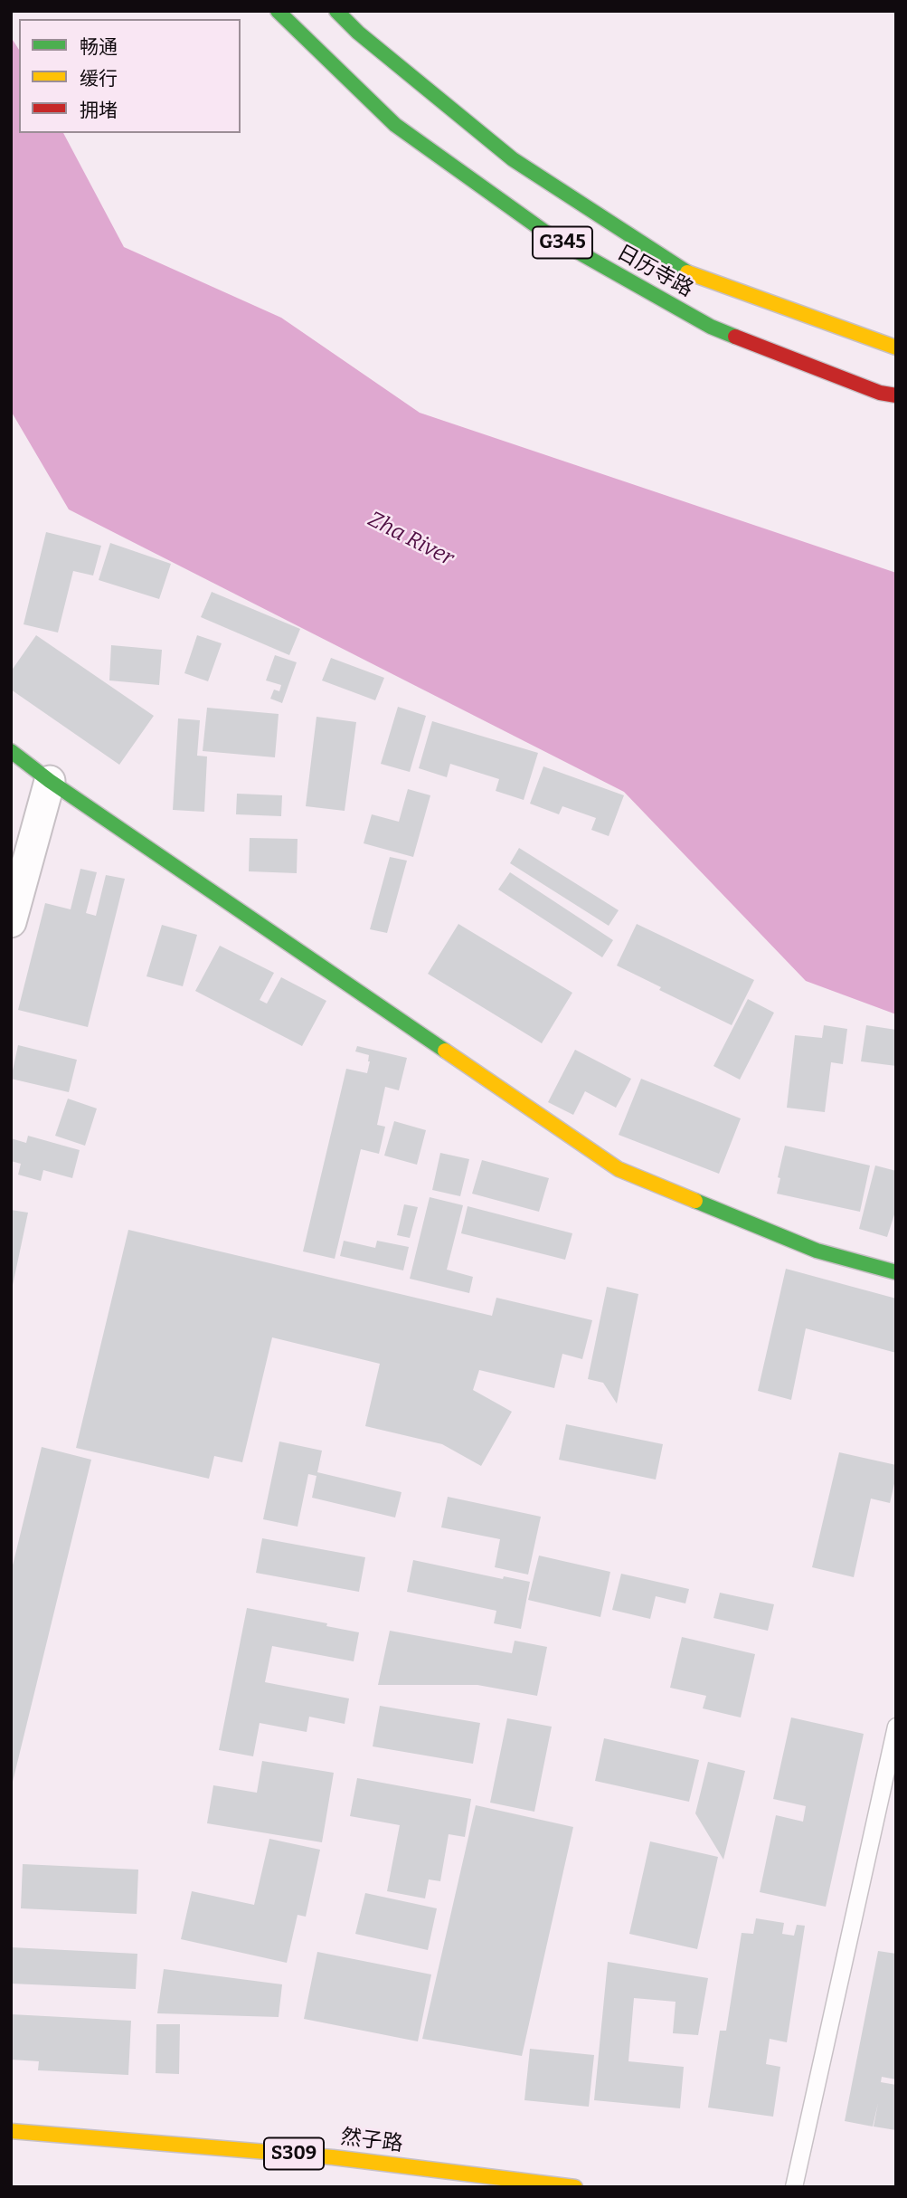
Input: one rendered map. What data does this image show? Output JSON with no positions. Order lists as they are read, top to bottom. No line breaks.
{"streets":{"main road":["G345","日历寺路","然子路","S309"]},"water":["Zha River"],"legend":["畅通","缓行","拥堵"]}
